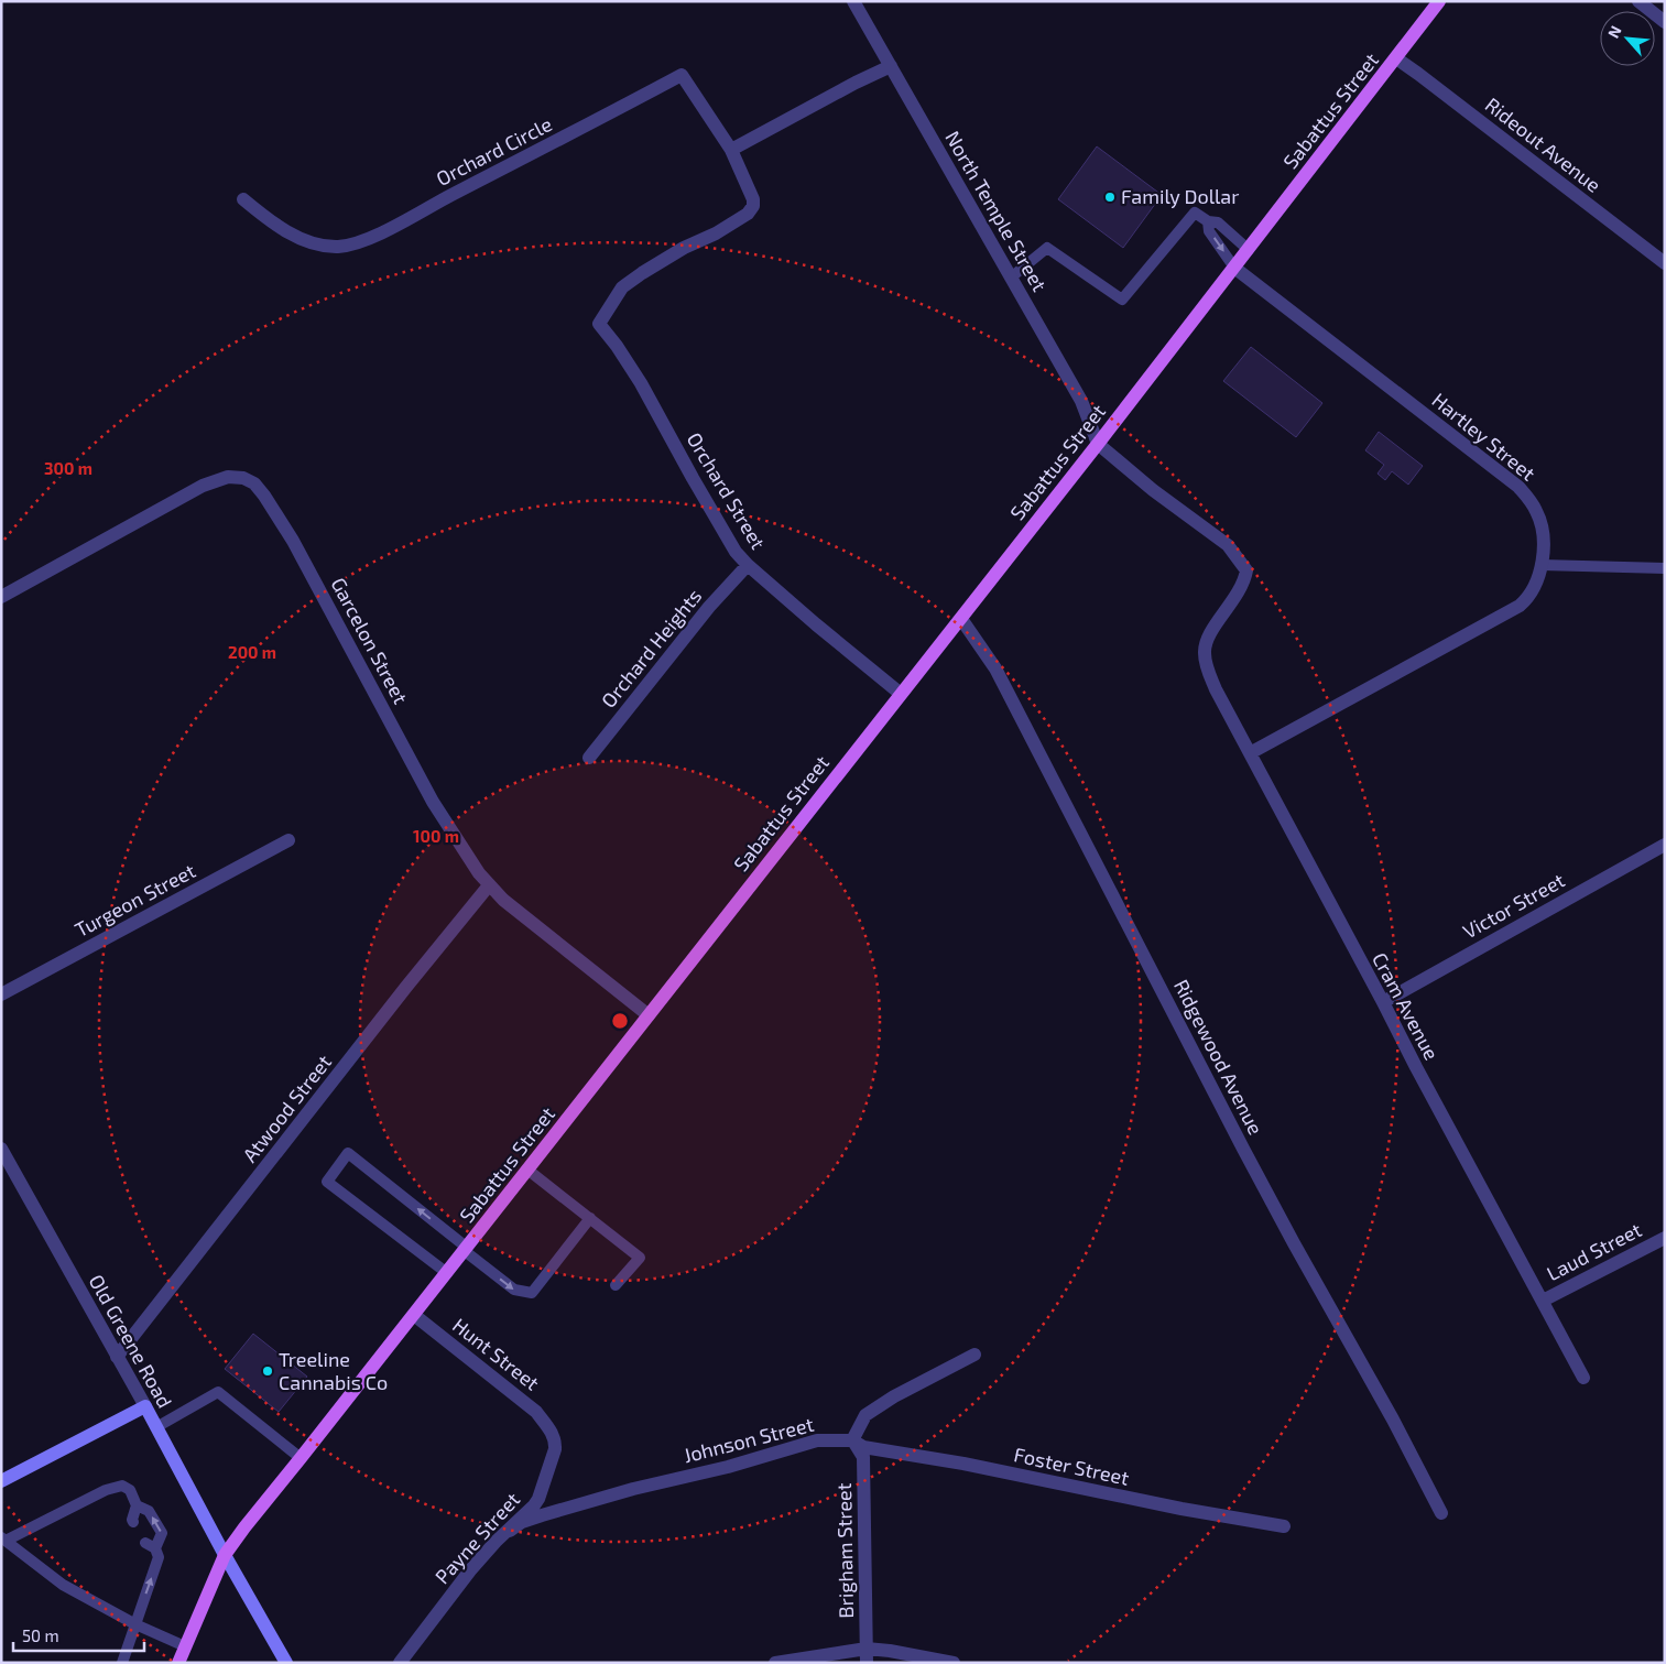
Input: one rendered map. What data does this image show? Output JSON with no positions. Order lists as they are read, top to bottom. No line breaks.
{"streets":{"main road":["Sabattus Street","Old Greene Road"],"street":["Rideout Avenue","Orchard Circle","North Temple Street","Hartley Street","Orchard Street","Garcelon Street","Orchard Heights","Turgeon Street","Victor Street","Cram Avenue","Ridgewood Avenue","Atwood Street","Laud Street","Hunt Street","Johnson Street","Foster Street","Payne Street","Brigham Street"]},"crossings":[["Sabattus Street","Rideout Avenue"],["Sabattus Street","North Temple Street"],["Sabattus Street","Hartley Street"],["Sabattus Street","Orchard Street"],["Sabattus Street","Garcelon Street"],["Sabattus Street","Cram Avenue"],["Sabattus Street","Ridgewood Avenue"],["Sabattus Street","Old Greene Road"],["Sabattus Street","Hunt Street"],["Orchard Circle","Orchard Street"],["North Temple Street","Cram Avenue"],["Hartley Street","Cram Avenue"],["Orchard Street","Orchard Heights"],["Garcelon Street","Atwood Street"],["Victor Street","Cram Avenue"],["Cram Avenue","Laud Street"],["Atwood Street","Old Greene Road"],["Hunt Street","Payne Street"],["Johnson Street","Foster Street"],["Johnson Street","Payne Street"],["Johnson Street","Brigham Street"],["Foster Street","Brigham Street"]],"places":["Family Dollar","Treeline Cannabis Co"],"scale_bar":"50 m","north":"top left","rings":["300 m","200 m","100 m"]}
